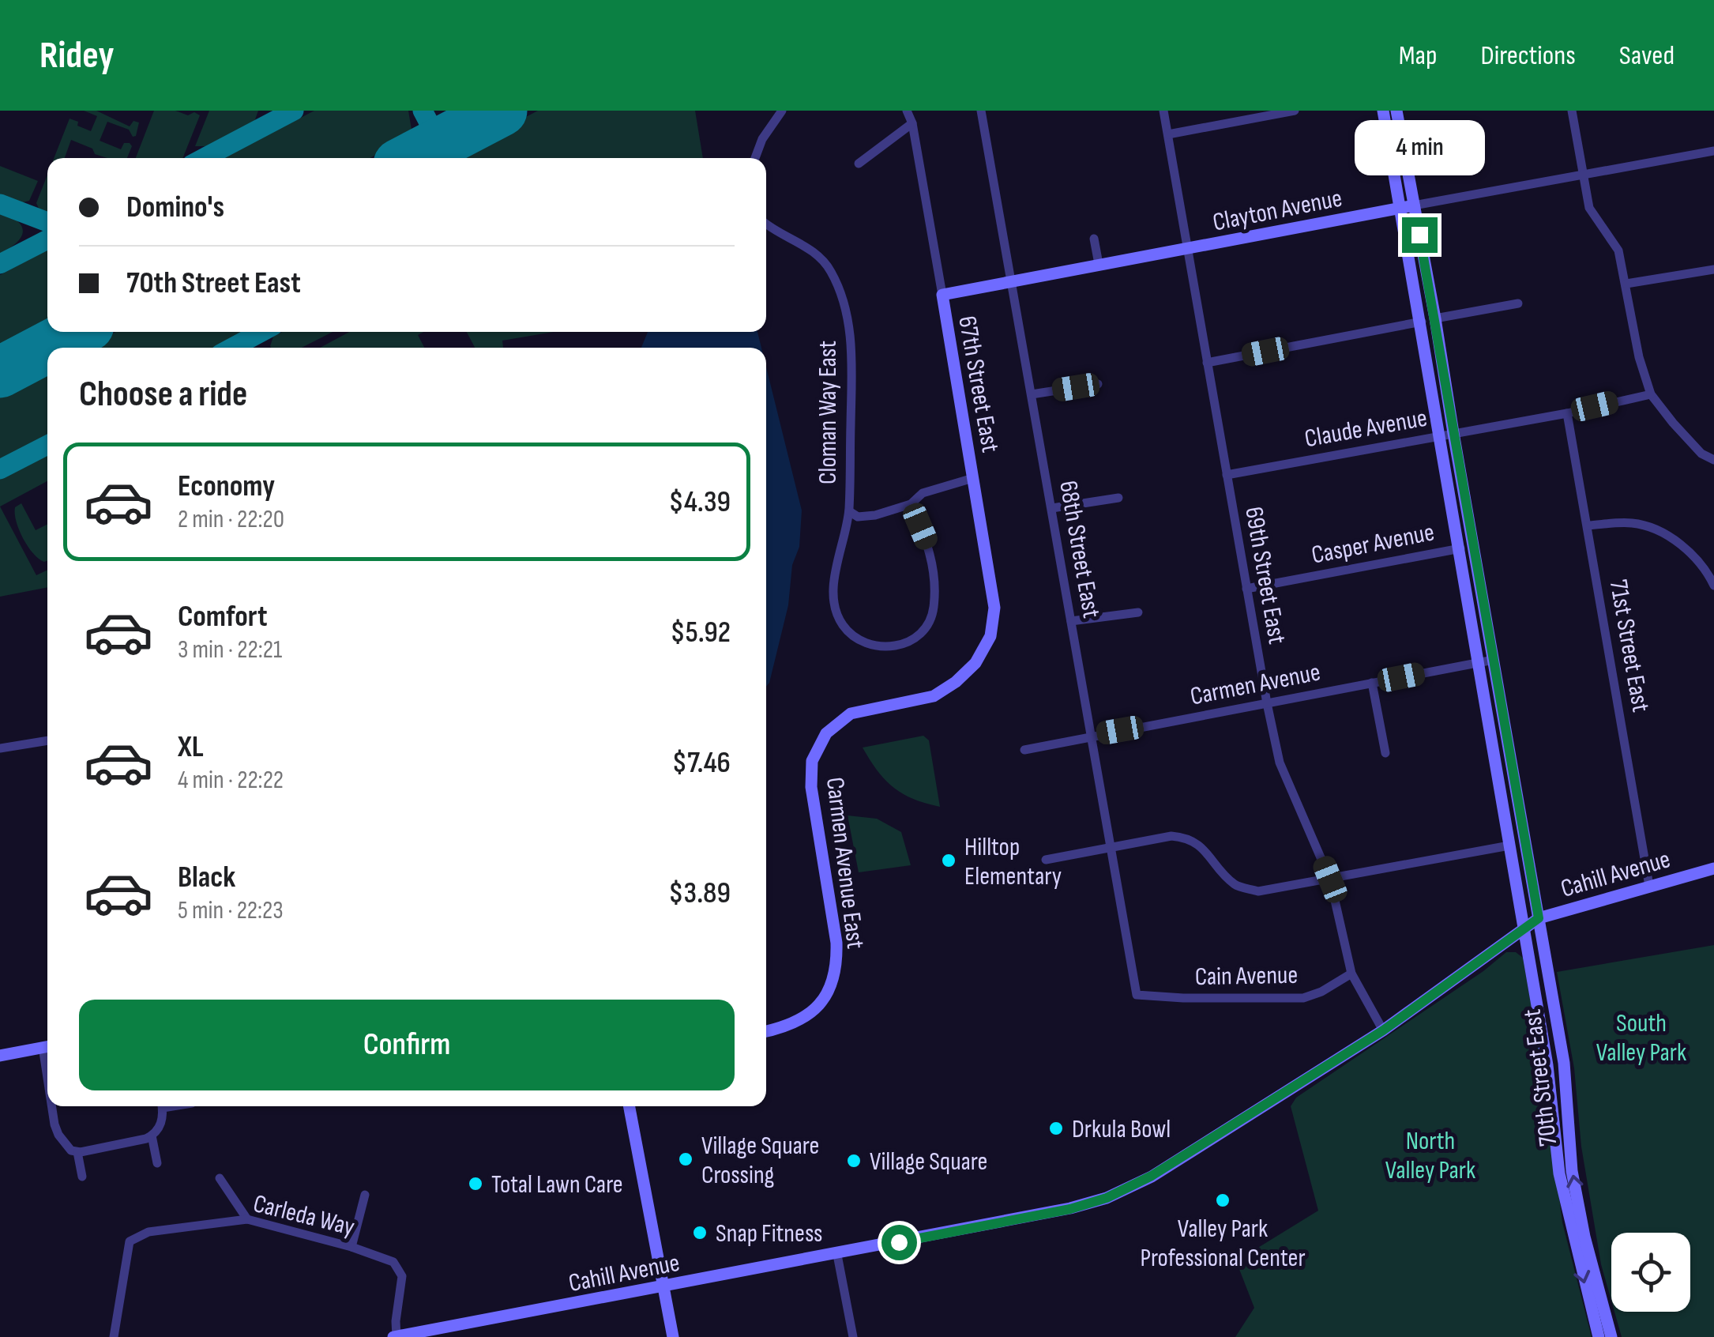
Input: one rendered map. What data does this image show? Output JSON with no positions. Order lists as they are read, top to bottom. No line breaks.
{"streets":{"street":["Clayton Avenue","67th Street East","Cloman Way East","Claude Avenue","Casper Avenue","68th Street East","69th Street East","71st Street East","Carmen Avenue","Carmen Avenue East","Cahill Avenue","Cain Avenue","70th Street East","Carleda Way"]},"crossings":[["Clayton Avenue","67th Street East"],["Clayton Avenue","68th Street East"],["Clayton Avenue","69th Street East"],["Clayton Avenue","70th Street East"],["67th Street East","Carmen Avenue East"],["Claude Avenue","69th Street East"],["Claude Avenue","71st Street East"],["Claude Avenue","70th Street East"],["Casper Avenue","69th Street East"],["Casper Avenue","70th Street East"],["68th Street East","Carmen Avenue"],["68th Street East","Cain Avenue"],["69th Street East","Carmen Avenue"],["69th Street East","Cahill Avenue"],["69th Street East","Cain Avenue"],["71st Street East","Cahill Avenue"],["Carmen Avenue","70th Street East"],["Cahill Avenue","70th Street East"],["Cahill Avenue","Carleda Way"]],"parks":["South Valley Park","North Valley Park"],"places":["Hilltop Elementary","Drkula Bowl","Village Square Crossing","Village Square","Total Lawn Care","Valley Park Professional Center","Snap Fitness"],"page":{"header":"Ridey","nav":["Map","Directions","Saved"],"bubble":"4 min","banner":["Domino's","70th Street East"],"heading":"Choose a ride","list":[{"name":"Economy","note":"2 min · 22:20","value":"$4.39"},{"name":"Comfort","note":"3 min · 22:21","value":"$5.92"},{"name":"XL","note":"4 min · 22:22","value":"$7.46"},{"name":"Black","note":"5 min · 22:23","value":"$3.89"}],"buttons":"Confirm"}}
